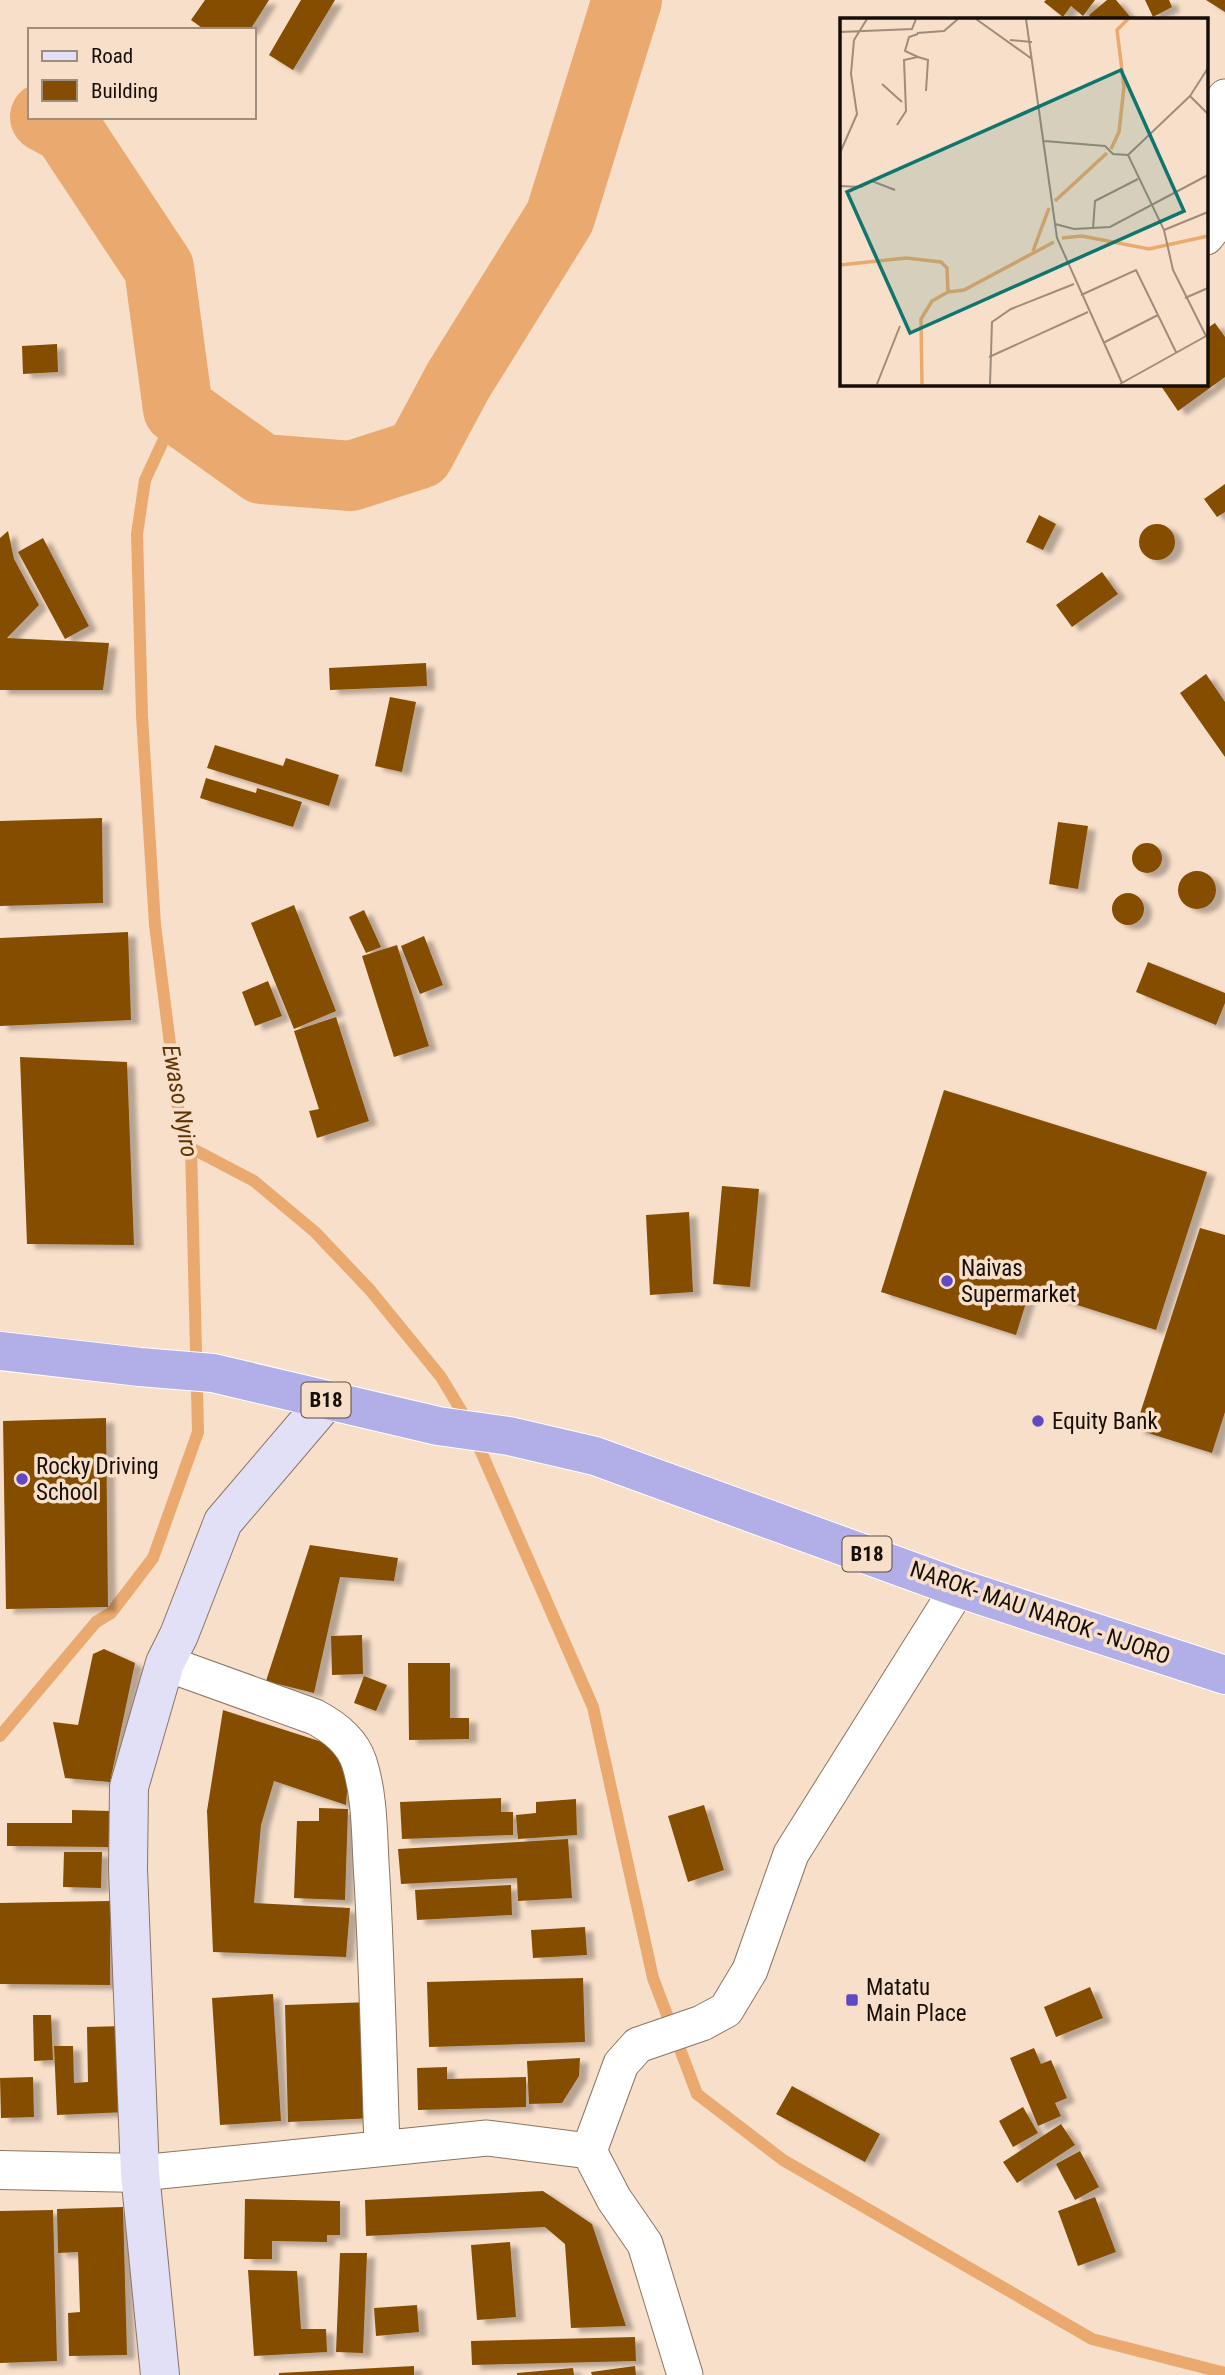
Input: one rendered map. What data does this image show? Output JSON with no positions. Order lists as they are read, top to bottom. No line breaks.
{"streets":{"highway":["B18","NAROK- MAU NAROK - NJORO"]},"water":["Ewaso Nyiro"],"places":{"other":["Naivas Supermarket","Equity Bank","Rocky Driving School"],"transit":["Matatu Main Place"]},"legend":["Road","Building"]}
